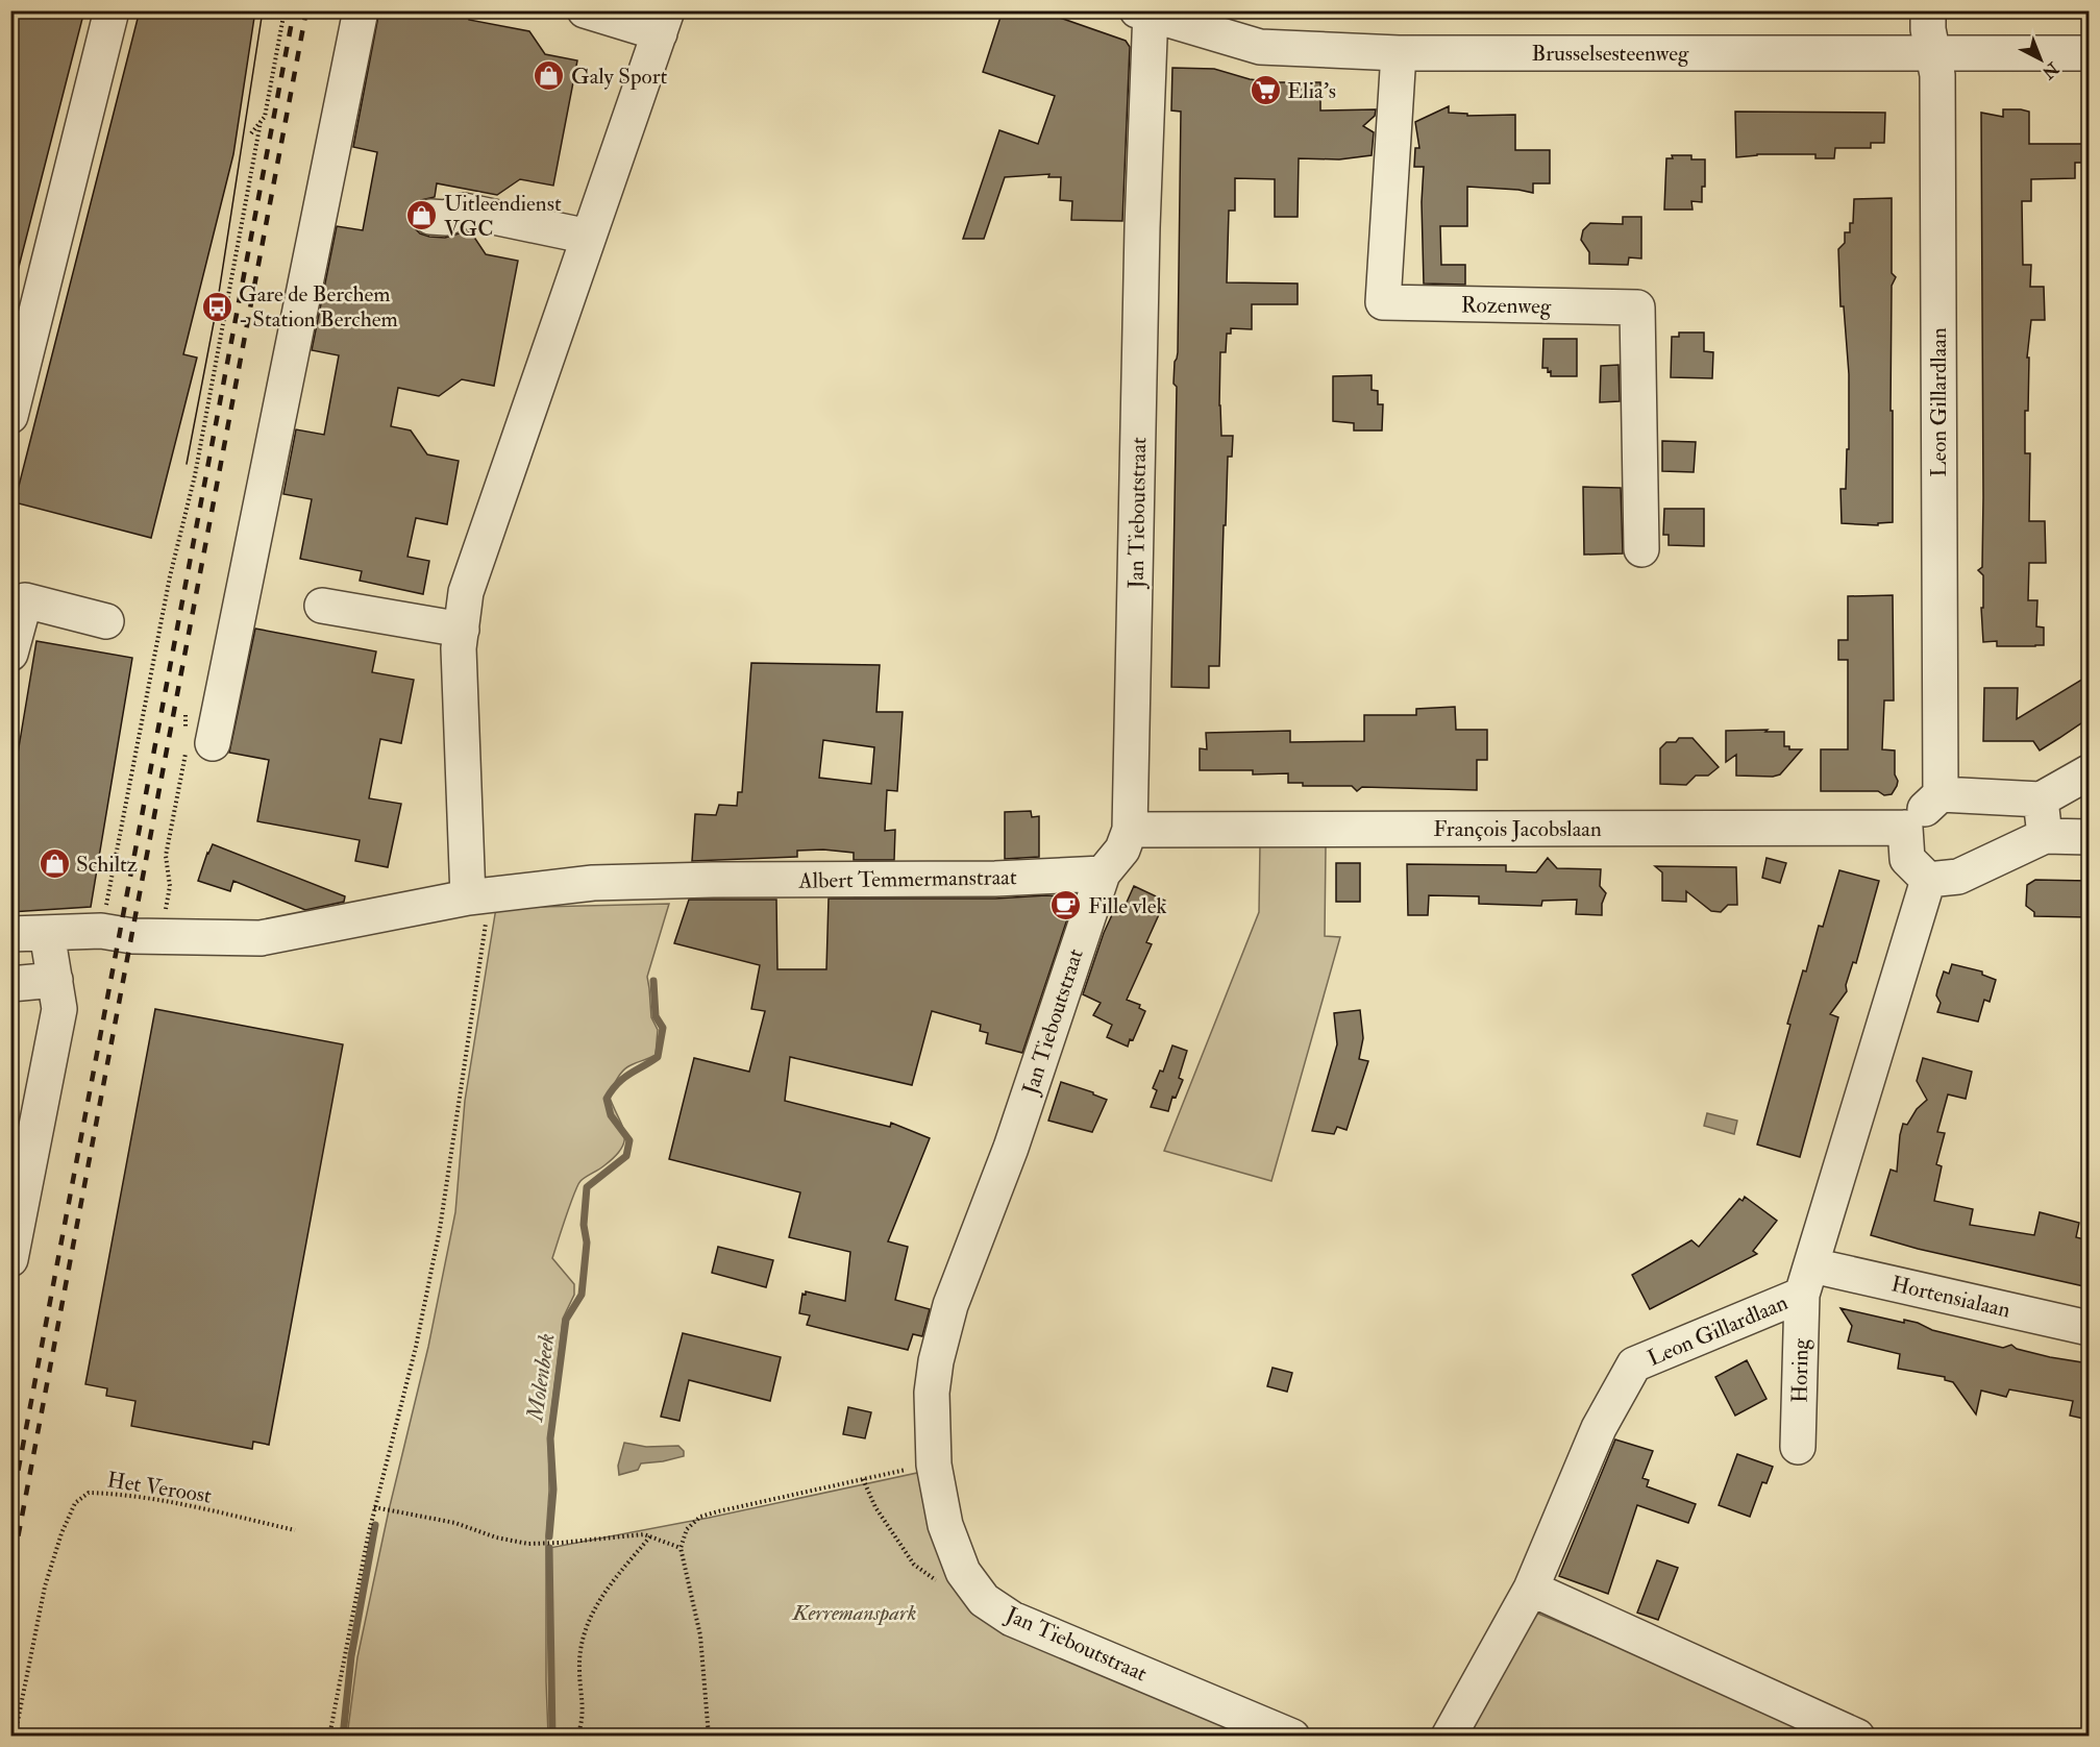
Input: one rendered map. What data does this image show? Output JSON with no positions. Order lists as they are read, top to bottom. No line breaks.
{"streets":{"street":["Brusselsesteenweg","Rozenweg","Leon Gillardlaan","Jan Tieboutstraat","François Jacobslaan","Albert Temmermanstraat","Hortensialaan","Horing"],"path":["Het Veroost"]},"crossings":[["Brusselsesteenweg","Rozenweg"],["Brusselsesteenweg","Leon Gillardlaan"],["Brusselsesteenweg","Jan Tieboutstraat"],["Leon Gillardlaan","Hortensialaan"],["Leon Gillardlaan","Horing"],["Jan Tieboutstraat","François Jacobslaan"],["Jan Tieboutstraat","Albert Temmermanstraat"],["Hortensialaan","Horing"]],"water":["Molenbeek"],"parks":["Kerremanspark"],"places":{"shop":["Galy Sport","Uitleendienst VGC","Schiltz"],"supermarket":["Elia's"],"bus stop":["Gare de Berchem - Station Berchem"],"cafe":["Fille vlek"]},"north":"bottom right"}
